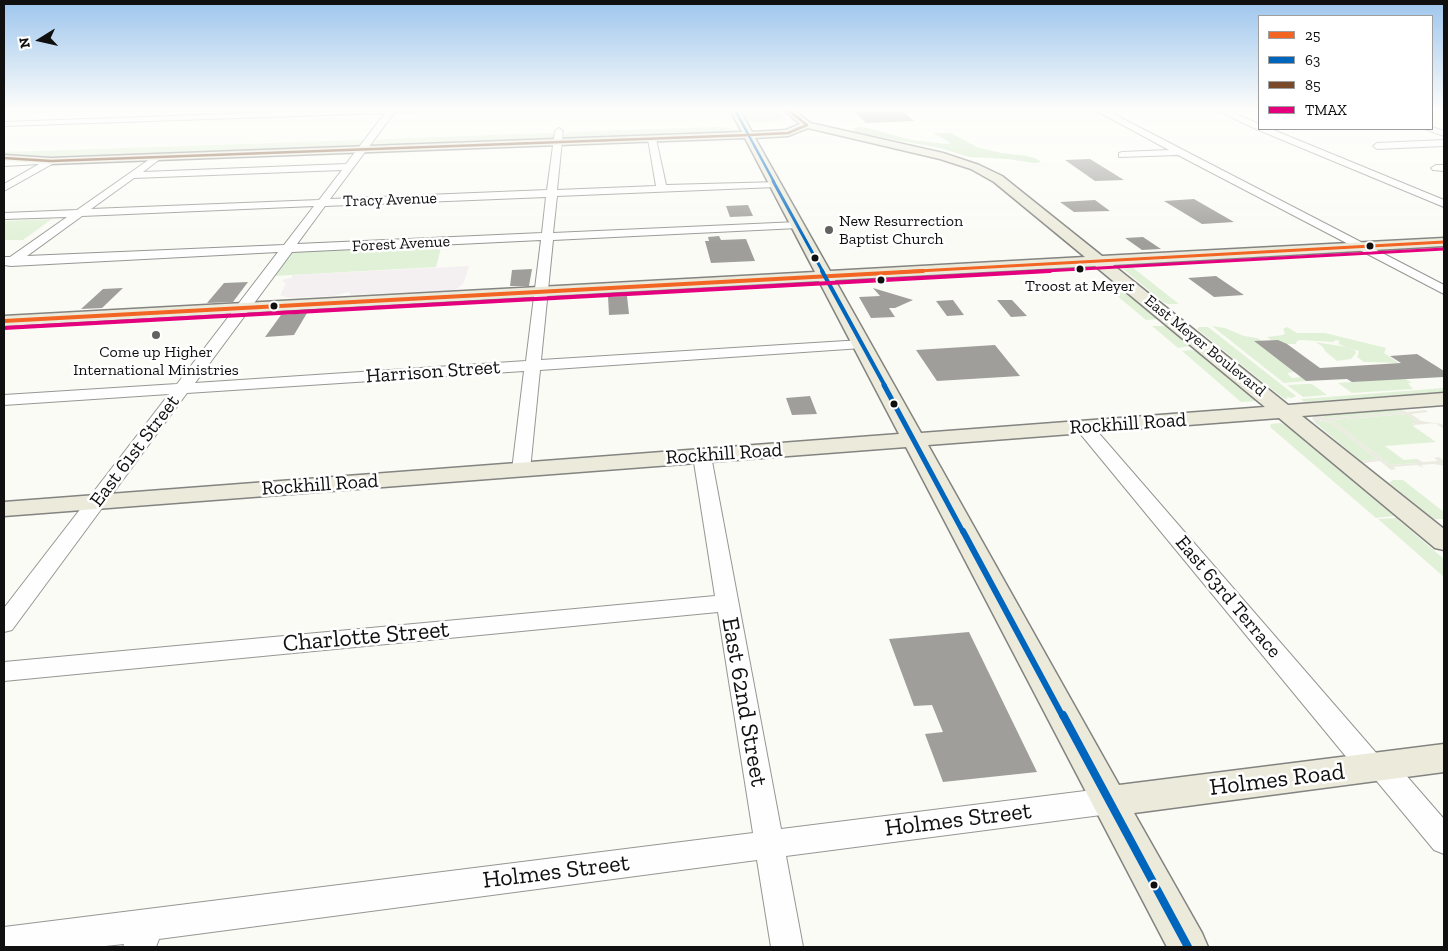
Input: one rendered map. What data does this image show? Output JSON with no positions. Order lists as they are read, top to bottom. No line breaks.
{"streets":{"main road":["East Meyer Boulevard","Rockhill Road","Holmes Road"],"street":["Tracy Avenue","Forest Avenue","Harrison Street","East 61st Street","East 63rd Terrace","Charlotte Street","East 62nd Street","Holmes Street"]},"crossings":[["Tracy Avenue","East 61st Street"],["Forest Avenue","East 61st Street"],["East Meyer Boulevard","Rockhill Road"],["Harrison Street","East 61st Street"],["Rockhill Road","East 61st Street"],["Rockhill Road","East 63rd Terrace"],["Rockhill Road","East 62nd Street"],["East 63rd Terrace","Holmes Road"],["Charlotte Street","East 62nd Street"],["East 62nd Street","Holmes Street"],["Holmes Road","Holmes Street"]],"places":["New Resurrection Baptist Church","Troost at Meyer","Come up Higher International Ministries"],"lines":["transit line 63","transit line 85","transit line 25","transit line TMAX"],"legend":["25","63","85","TMAX"],"north":"left"}
